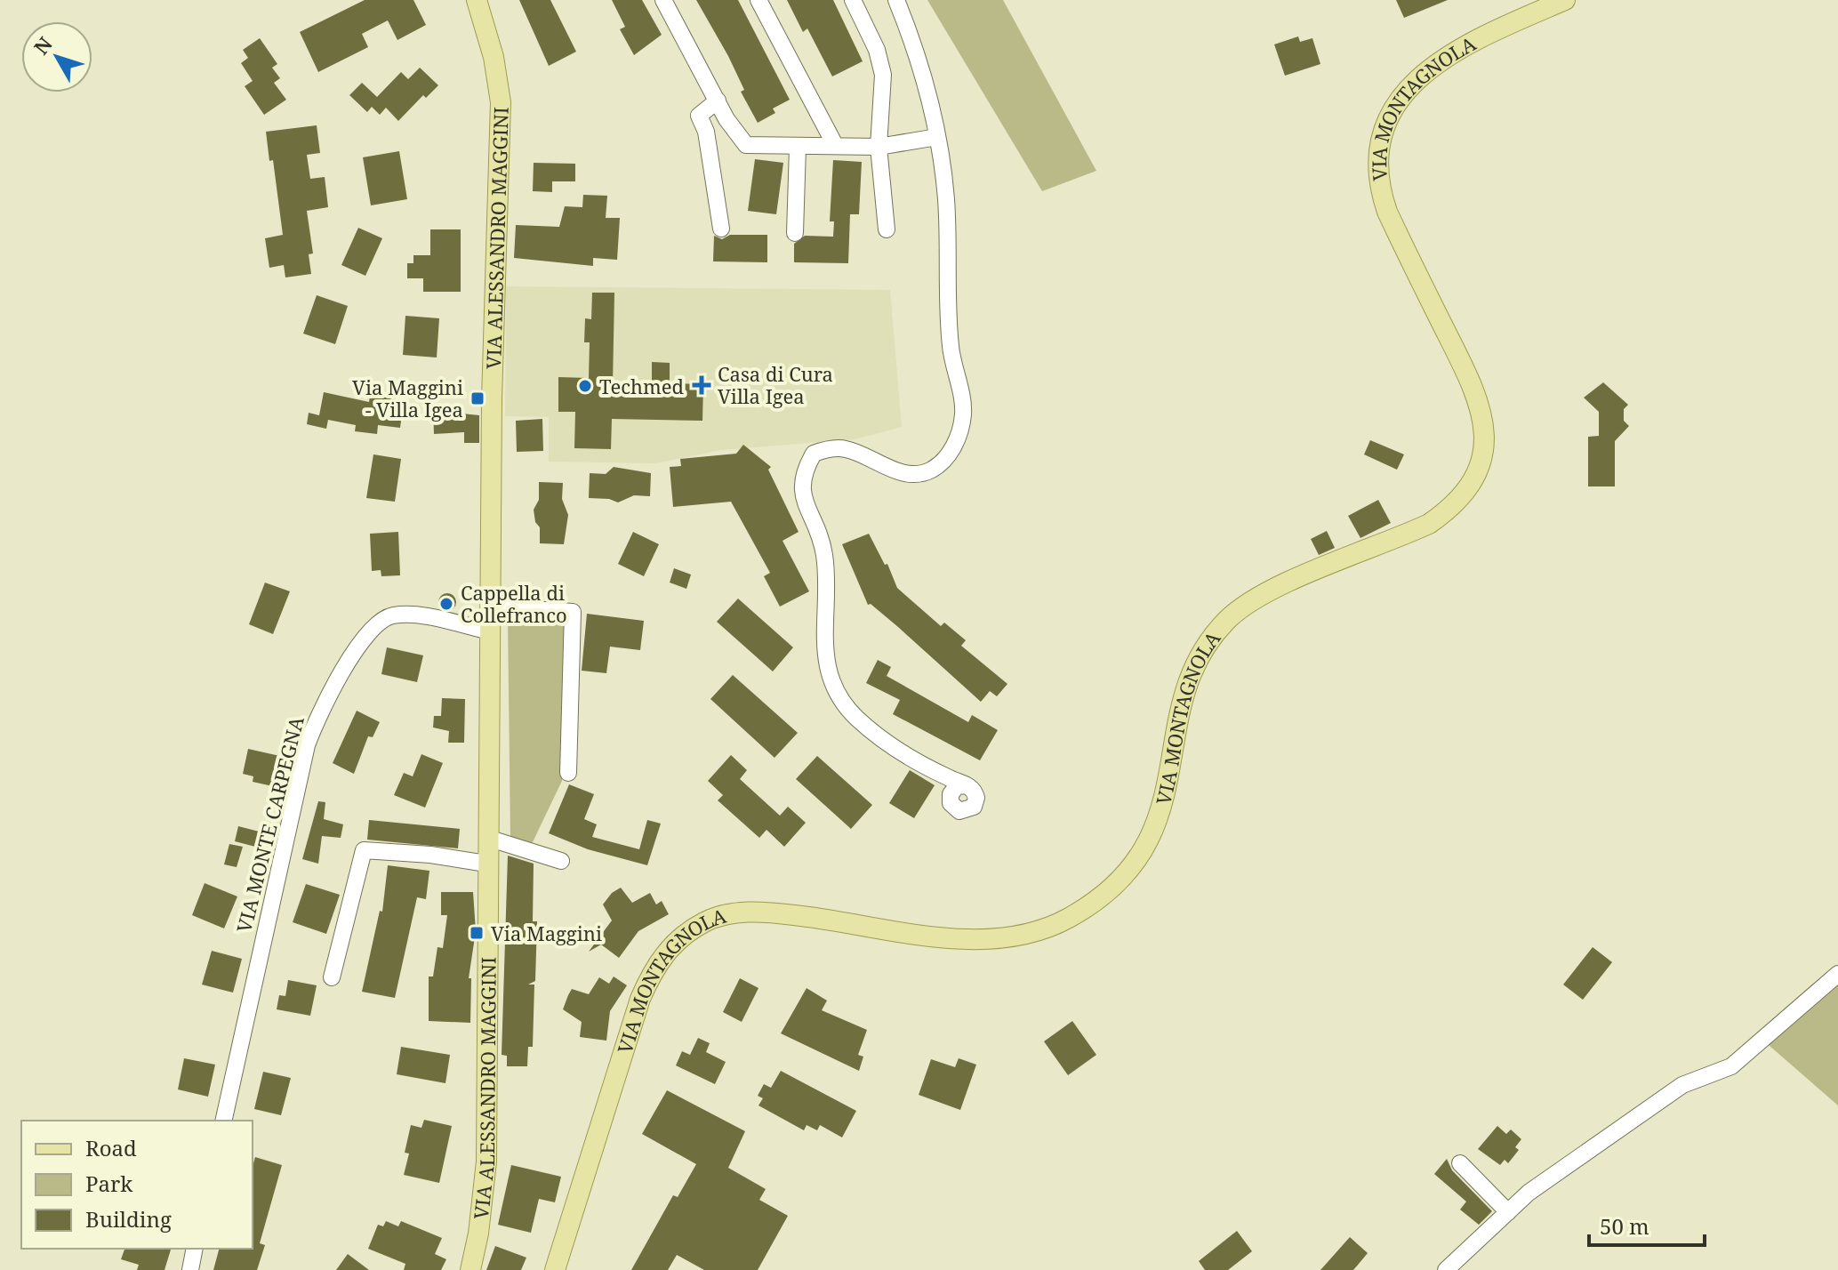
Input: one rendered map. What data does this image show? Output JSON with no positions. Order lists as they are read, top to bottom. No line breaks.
{"streets":{"main road":["VIA MONTAGNOLA","VIA ALESSANDRO MAGGINI"],"street":["VIA MONTE CARPEGNA"]},"crossings":[["VIA ALESSANDRO MAGGINI","VIA MONTE CARPEGNA"]],"places":{"health":["Casa di Cura Villa Igea"],"other":["Techmed","Cappella di Collefranco"],"transit":["Via Maggini - Villa Igea","Via Maggini"]},"legend":["Road","Park","Building"],"scale_bar":"50 m","north":"top left"}
